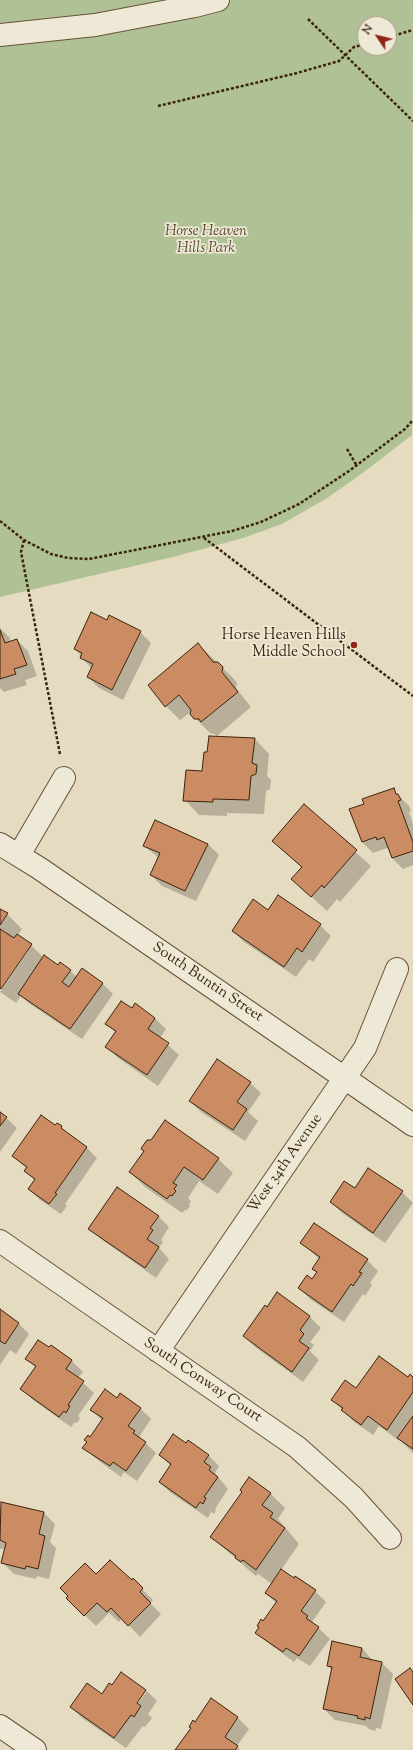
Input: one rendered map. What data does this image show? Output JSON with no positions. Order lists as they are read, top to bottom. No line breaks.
{"streets":{"street":["South Buntin Street","West 34th Avenue","South Conway Court"]},"crossings":[["South Buntin Street","West 34th Avenue"],["West 34th Avenue","South Conway Court"]],"parks":["Horse Heaven Hills Park"],"places":["Horse Heaven Hills Middle School"],"north":"top left"}
